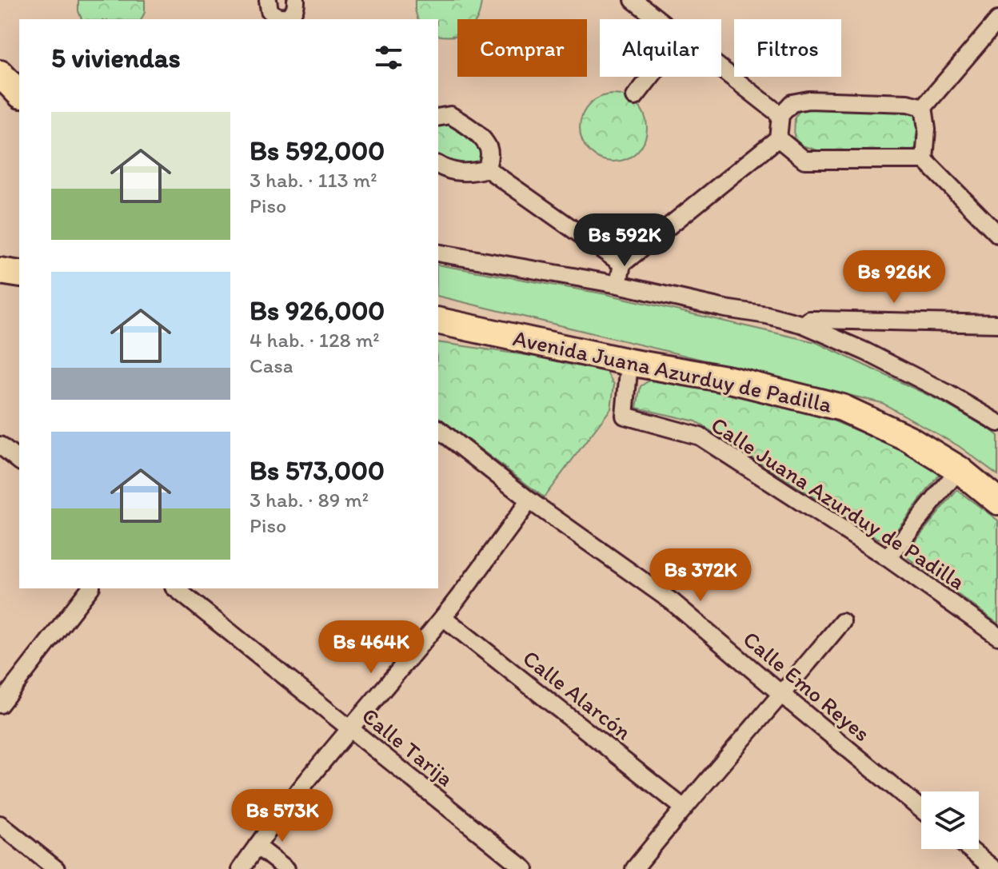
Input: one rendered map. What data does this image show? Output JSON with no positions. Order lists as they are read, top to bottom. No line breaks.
{"streets":{"main road":["Avenida Juana Azurduy de Padilla"],"street":["Calle Juana Azurduy de Padilla","Calle Emo Reyes","Calle Alarcón","Calle Tarija"]},"crossings":[["Avenida Juana Azurduy de Padilla","Calle Juana Azurduy de Padilla"]],"page":{"chip":["Comprar","Alquilar","Filtros"],"heading":"5 viviendas","list":[{"name":"Bs 592,000","note":"3 hab. · 113 m² · Piso"},{"name":"Bs 926,000","note":"4 hab. · 128 m² · Casa"},{"name":"Bs 573,000","note":"3 hab. · 89 m² · Piso"}],"price":["Bs 592K","Bs 926K","Bs 372K","Bs 464K","Bs 573K"]}}
